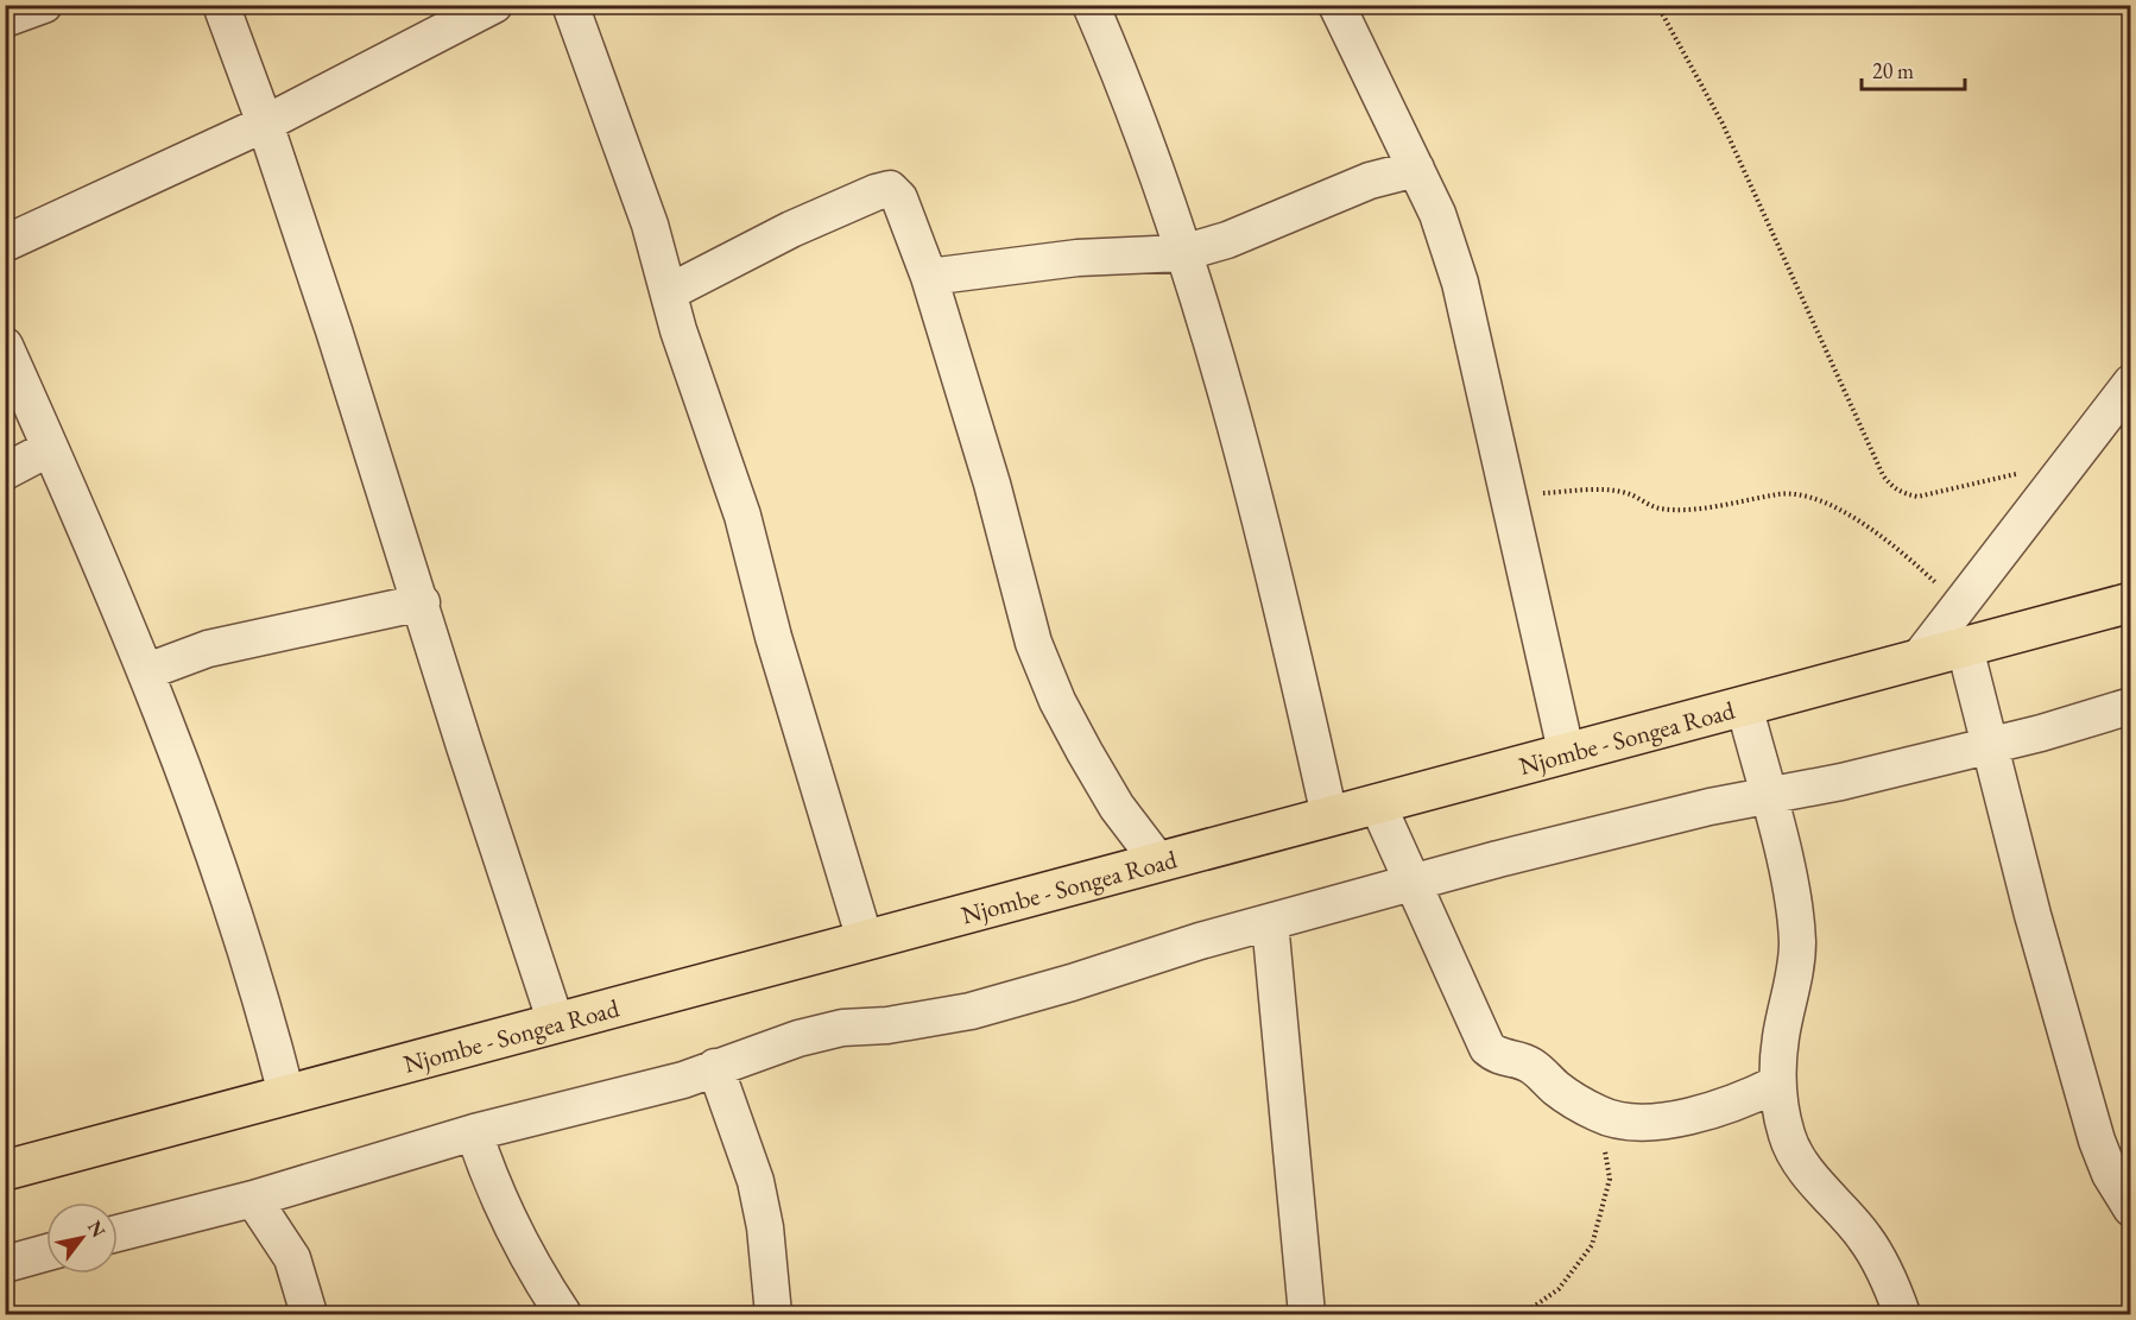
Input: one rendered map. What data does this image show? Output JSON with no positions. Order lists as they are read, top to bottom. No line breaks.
{"streets":{"highway":["Njombe - Songea Road"]},"scale_bar":"20 m","north":"top right"}
